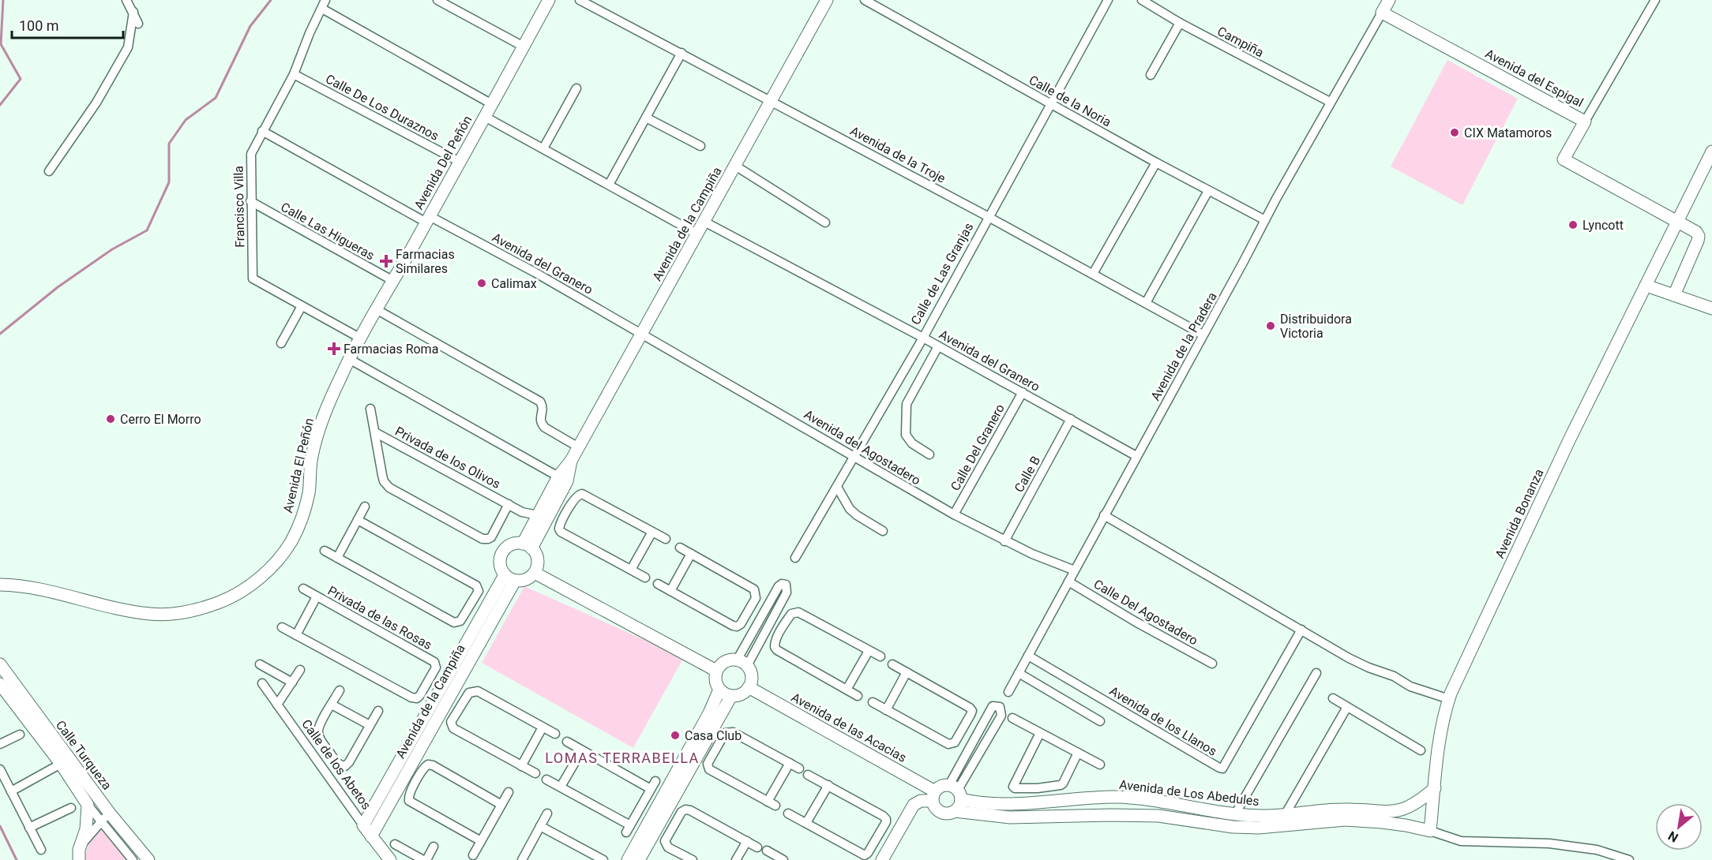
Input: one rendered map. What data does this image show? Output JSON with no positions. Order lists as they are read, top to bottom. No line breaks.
{"streets":{"street":["Campiña","Avenida del Espigal","Calle de la Noria","Calle De Los Duraznos","Avenida de la Troje","Avenida Del Peñón","Francisco Villa","Avenida de la Campiña","Calle Las Higueras","Avenida del Granero","Calle de Las Granjas","Avenida de la Pradera","Avenida del Agostadero","Calle Del Granero","Privada de los Olivos","Avenida El Peñón","Calle B","Avenida Bonanza","Calle Del Agostadero","Privada de las Rosas","Avenida de los Llanos","Avenida de las Acacias","Calle Turqueza","Calle de los Abetos","Avenida de Los Abedules"]},"crossings":[["Campiña","Avenida de la Pradera"],["Avenida del Espigal","Avenida de la Pradera"],["Avenida del Espigal","Avenida Bonanza"],["Calle de la Noria","Calle de Las Granjas"],["Calle de la Noria","Avenida de la Pradera"],["Calle De Los Duraznos","Avenida Del Peñón"],["Calle De Los Duraznos","Francisco Villa"],["Avenida de la Troje","Avenida de la Campiña"],["Avenida de la Troje","Calle de Las Granjas"],["Avenida de la Troje","Avenida de la Pradera"],["Avenida Del Peñón","Francisco Villa"],["Avenida Del Peñón","Calle Las Higueras"],["Avenida Del Peñón","Avenida del Granero"],["Avenida Del Peñón","Avenida El Peñón"],["Francisco Villa","Calle Las Higueras"],["Francisco Villa","Avenida del Granero"],["Francisco Villa","Avenida El Peñón"],["Avenida de la Campiña","Avenida del Granero"],["Avenida de la Campiña","Avenida del Agostadero"],["Avenida de la Campiña","Privada de los Olivos"],["Avenida de la Campiña","Calle de los Abetos"],["Avenida del Granero","Calle de Las Granjas"],["Avenida del Granero","Avenida de la Pradera"],["Avenida del Granero","Avenida del Agostadero"],["Avenida del Granero","Calle Del Granero"],["Avenida del Granero","Calle B"],["Calle de Las Granjas","Avenida del Agostadero"],["Avenida de la Pradera","Avenida del Agostadero"],["Avenida de la Pradera","Calle Del Agostadero"],["Avenida de la Pradera","Avenida de los Llanos"],["Avenida del Agostadero","Calle Del Granero"],["Avenida del Agostadero","Calle B"],["Avenida Bonanza","Avenida de Los Abedules"],["Avenida de las Acacias","Avenida de Los Abedules"]],"districts":["LOMAS TERRABELLA"],"places":{"other":["CIX Matamoros","Lyncott","Calimax","Distribuidora Victoria","Cerro El Morro","Casa Club"],"health":["Farmacias Similares","Farmacias Roma"]},"scale_bar":"100 m","north":"bottom left"}
